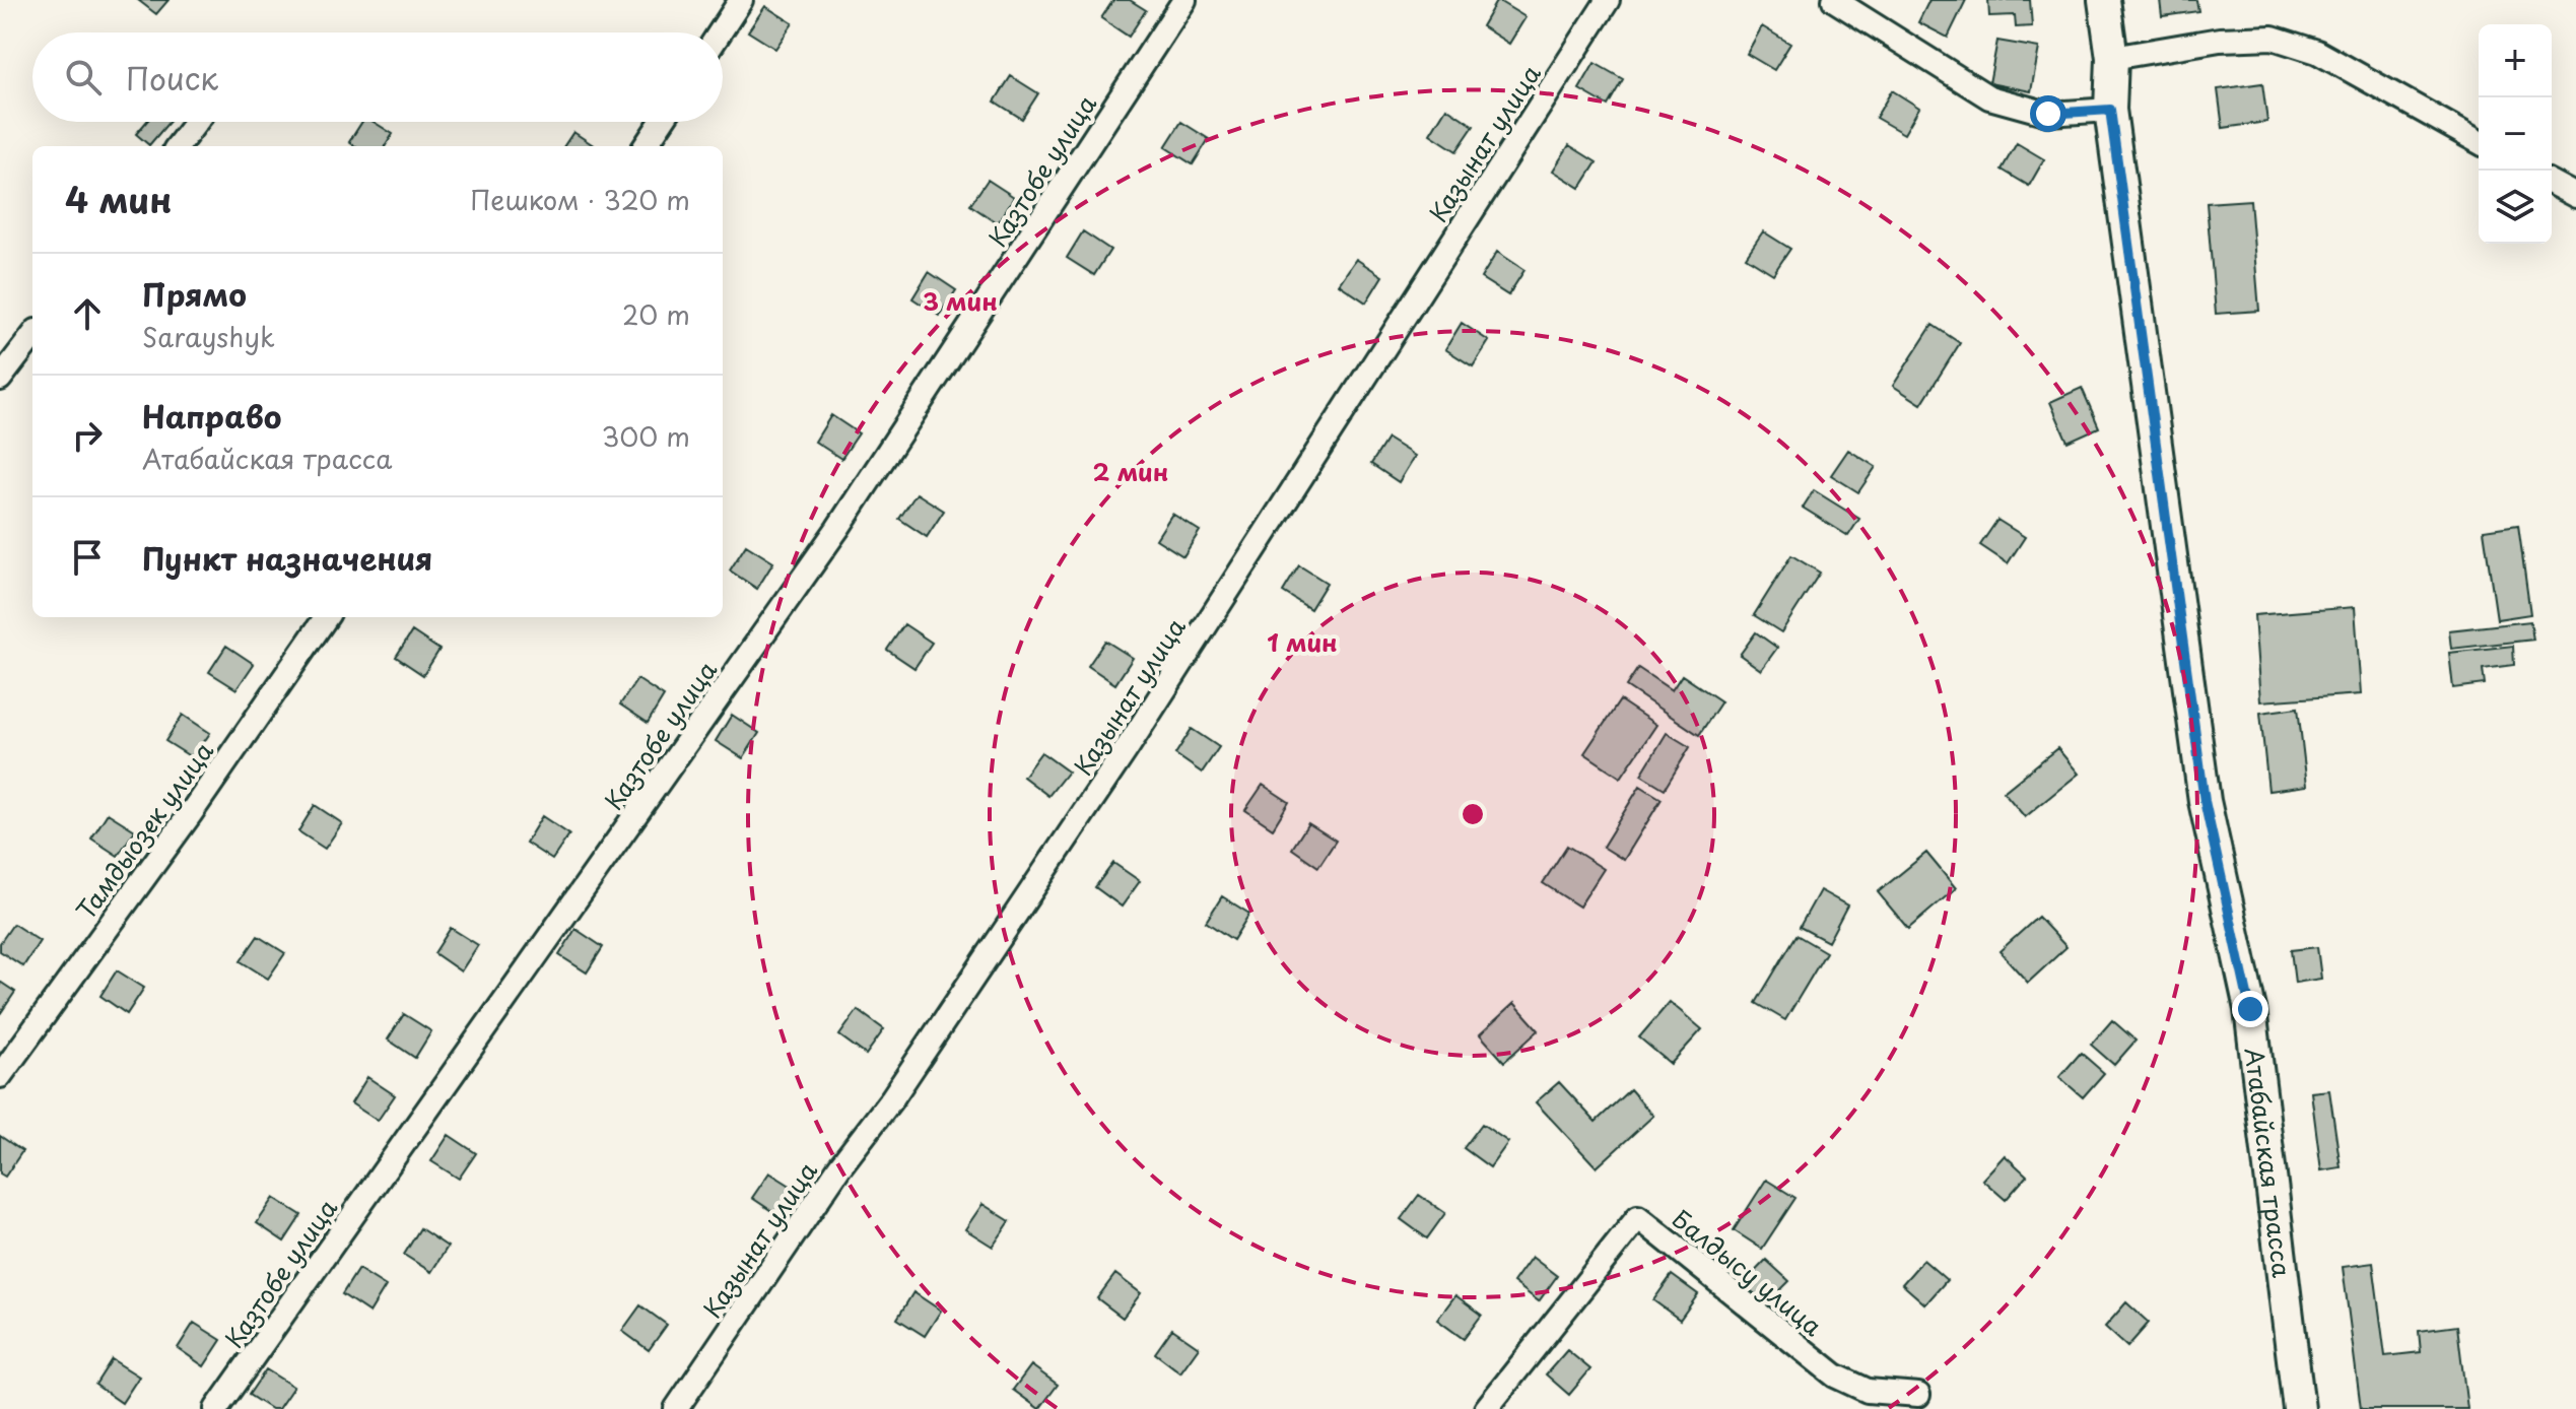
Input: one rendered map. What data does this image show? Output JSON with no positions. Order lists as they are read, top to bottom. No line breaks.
{"streets":{"main road":["Атабайская трасса"],"street":["Казынат улица","Казтобе улица","Тамдыозек улица","Балдысу улица"]},"page":{"map_buttons":["+","−"],"search":"Поиск","heading":["4 мин","Пешком · 320 m"],"list":[["Прямо","Sarayshyk","20 m"],["Направо","Атабайская трасса","300 m"],"Пункт назначения"]},"rings":["3 мин","2 мин","1 мин"]}
